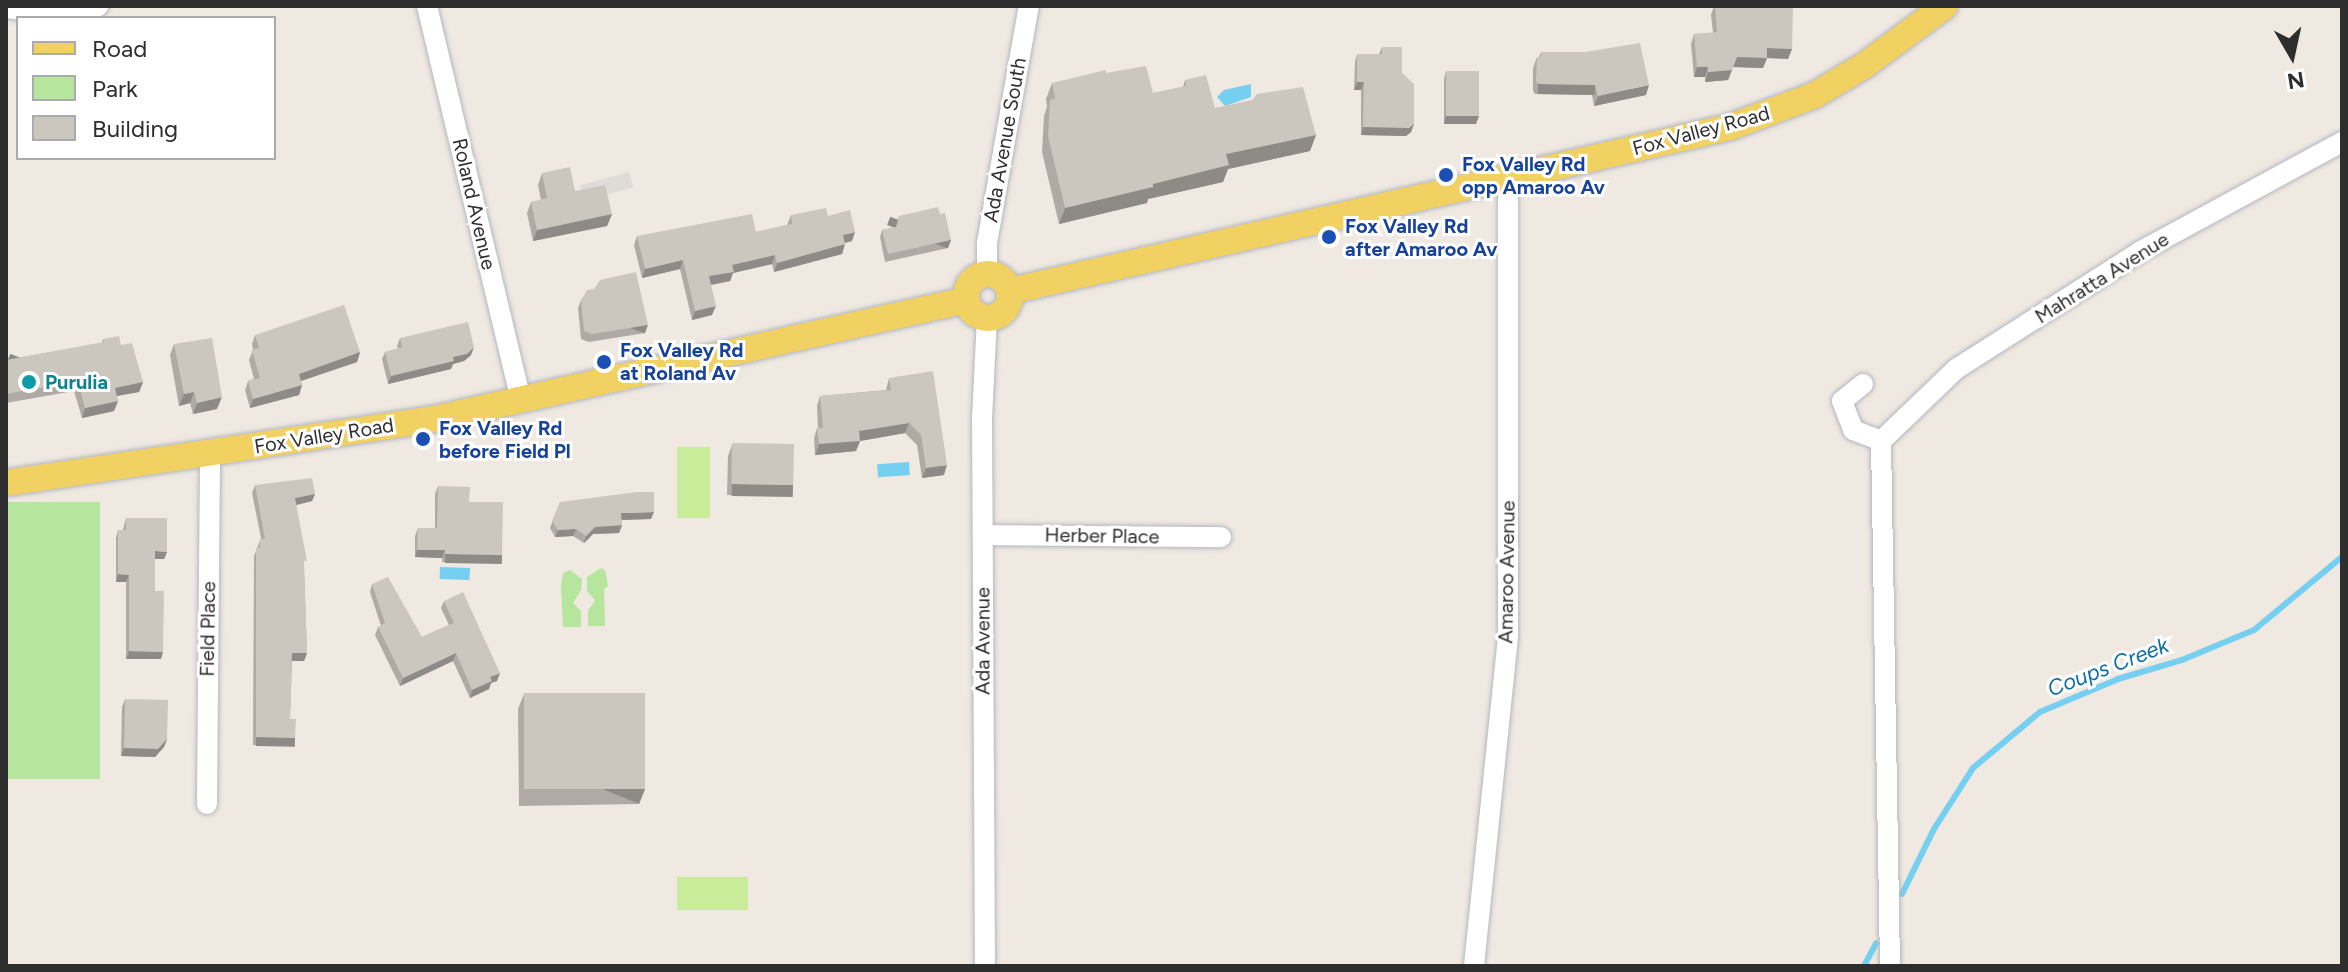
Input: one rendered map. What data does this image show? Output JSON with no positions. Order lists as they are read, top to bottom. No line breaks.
{"streets":{"main road":["Fox Valley Road"],"street":["Ada Avenue South","Roland Avenue","Mahratta Avenue","Herber Place","Amaroo Avenue","Field Place","Ada Avenue"]},"crossings":[["Fox Valley Road","Ada Avenue South"],["Fox Valley Road","Roland Avenue"],["Fox Valley Road","Amaroo Avenue"],["Fox Valley Road","Field Place"],["Fox Valley Road","Ada Avenue"],["Ada Avenue South","Ada Avenue"],["Herber Place","Ada Avenue"]],"water":["Coups Creek"],"places":["Fox Valley Rd opp Amaroo Av","Fox Valley Rd after Amaroo Av","Fox Valley Rd at Roland Av","Purulia","Fox Valley Rd before Field Pl"],"legend":["Road","Park","Building"],"north":"bottom"}
